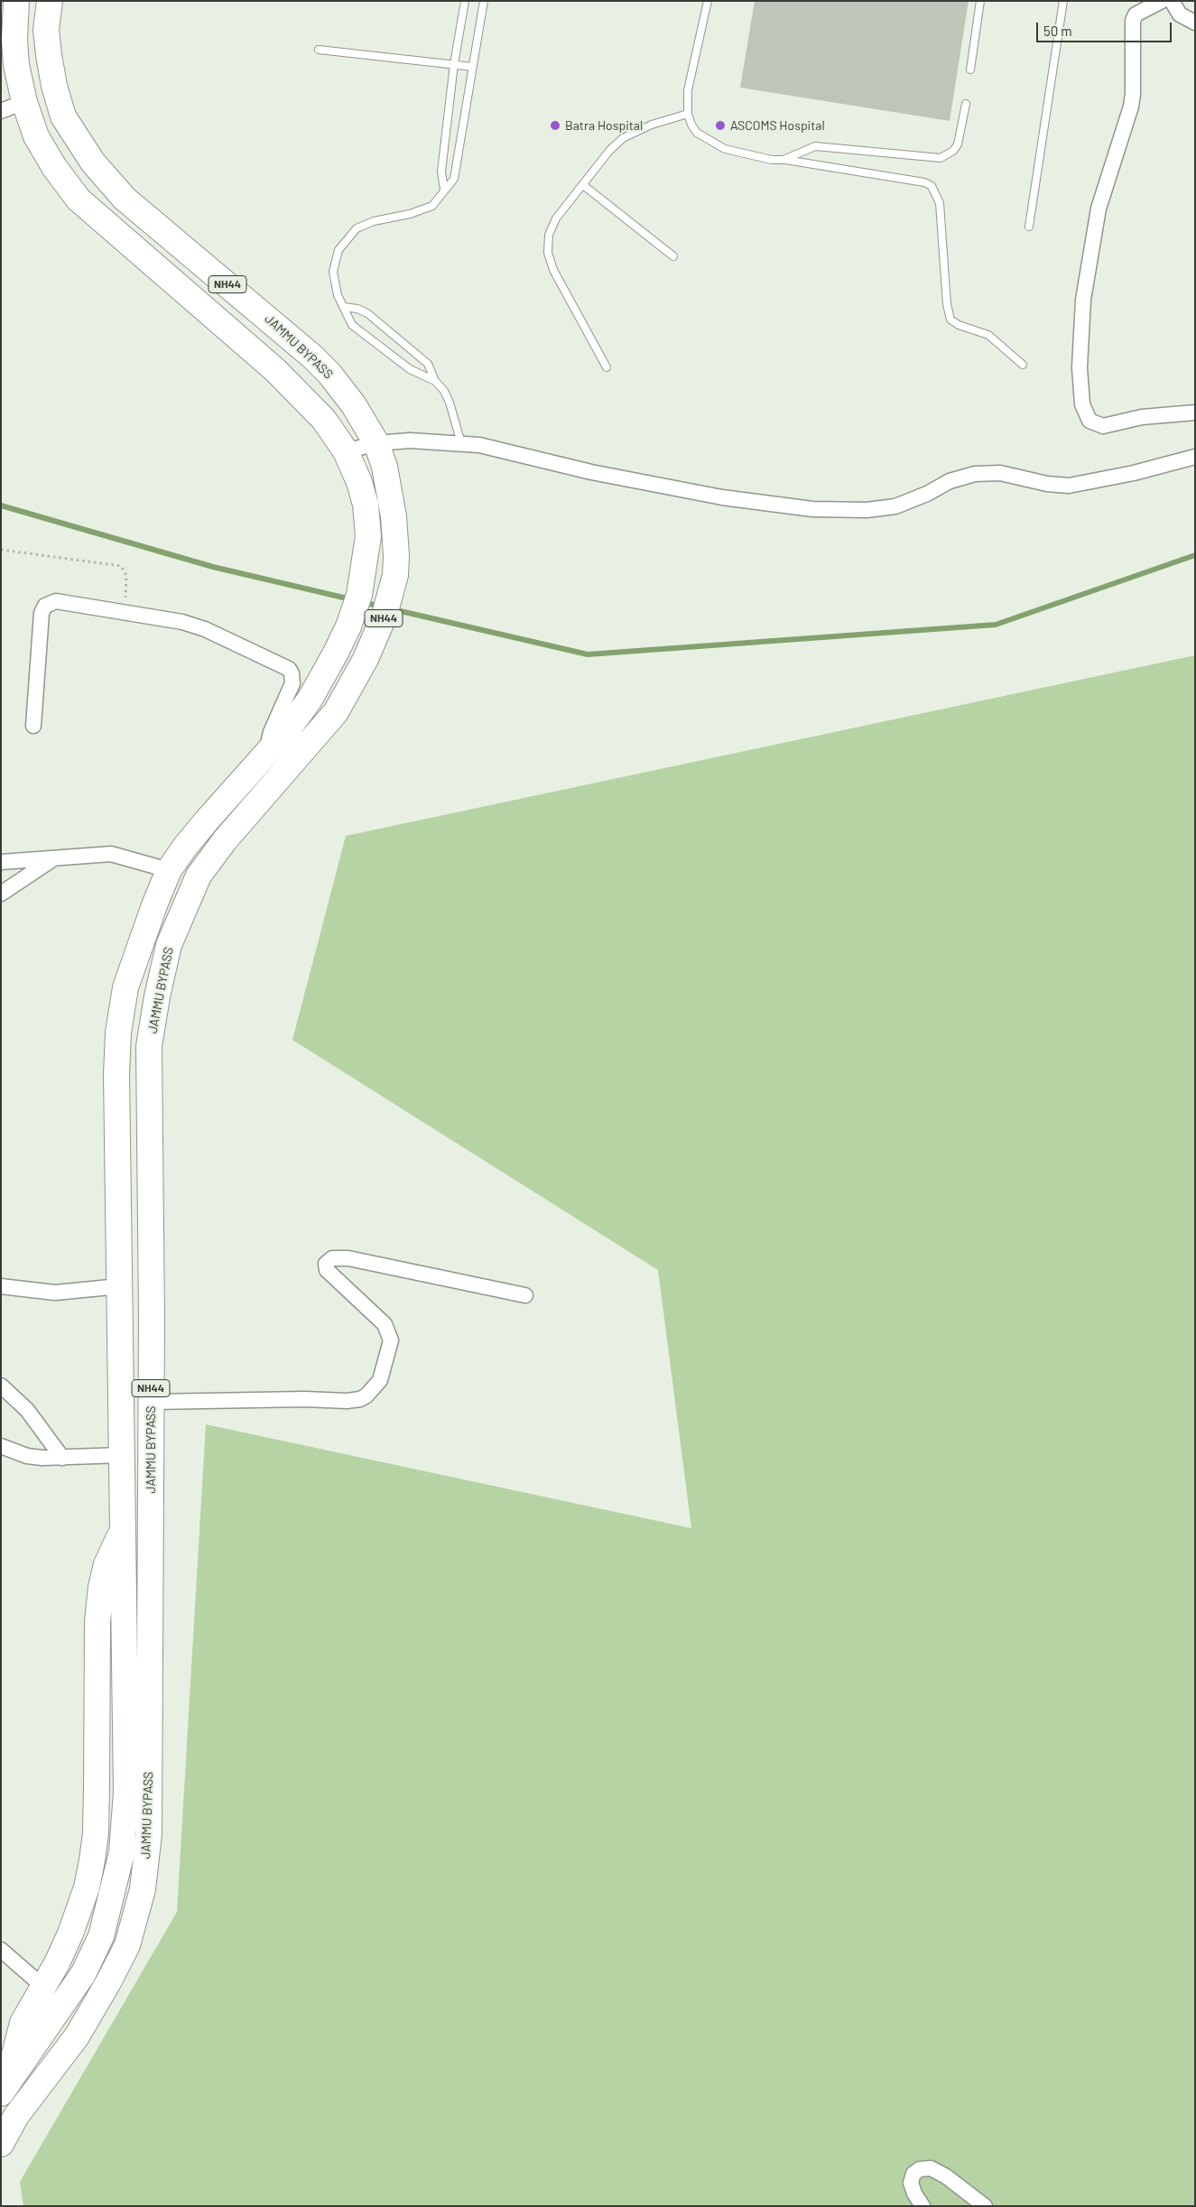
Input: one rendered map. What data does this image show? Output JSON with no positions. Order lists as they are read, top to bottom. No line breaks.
{"streets":{"highway":["NH44","JAMMU BYPASS"]},"places":["Batra Hospital","ASCOMS Hospital"],"scale_bar":"50 m"}
